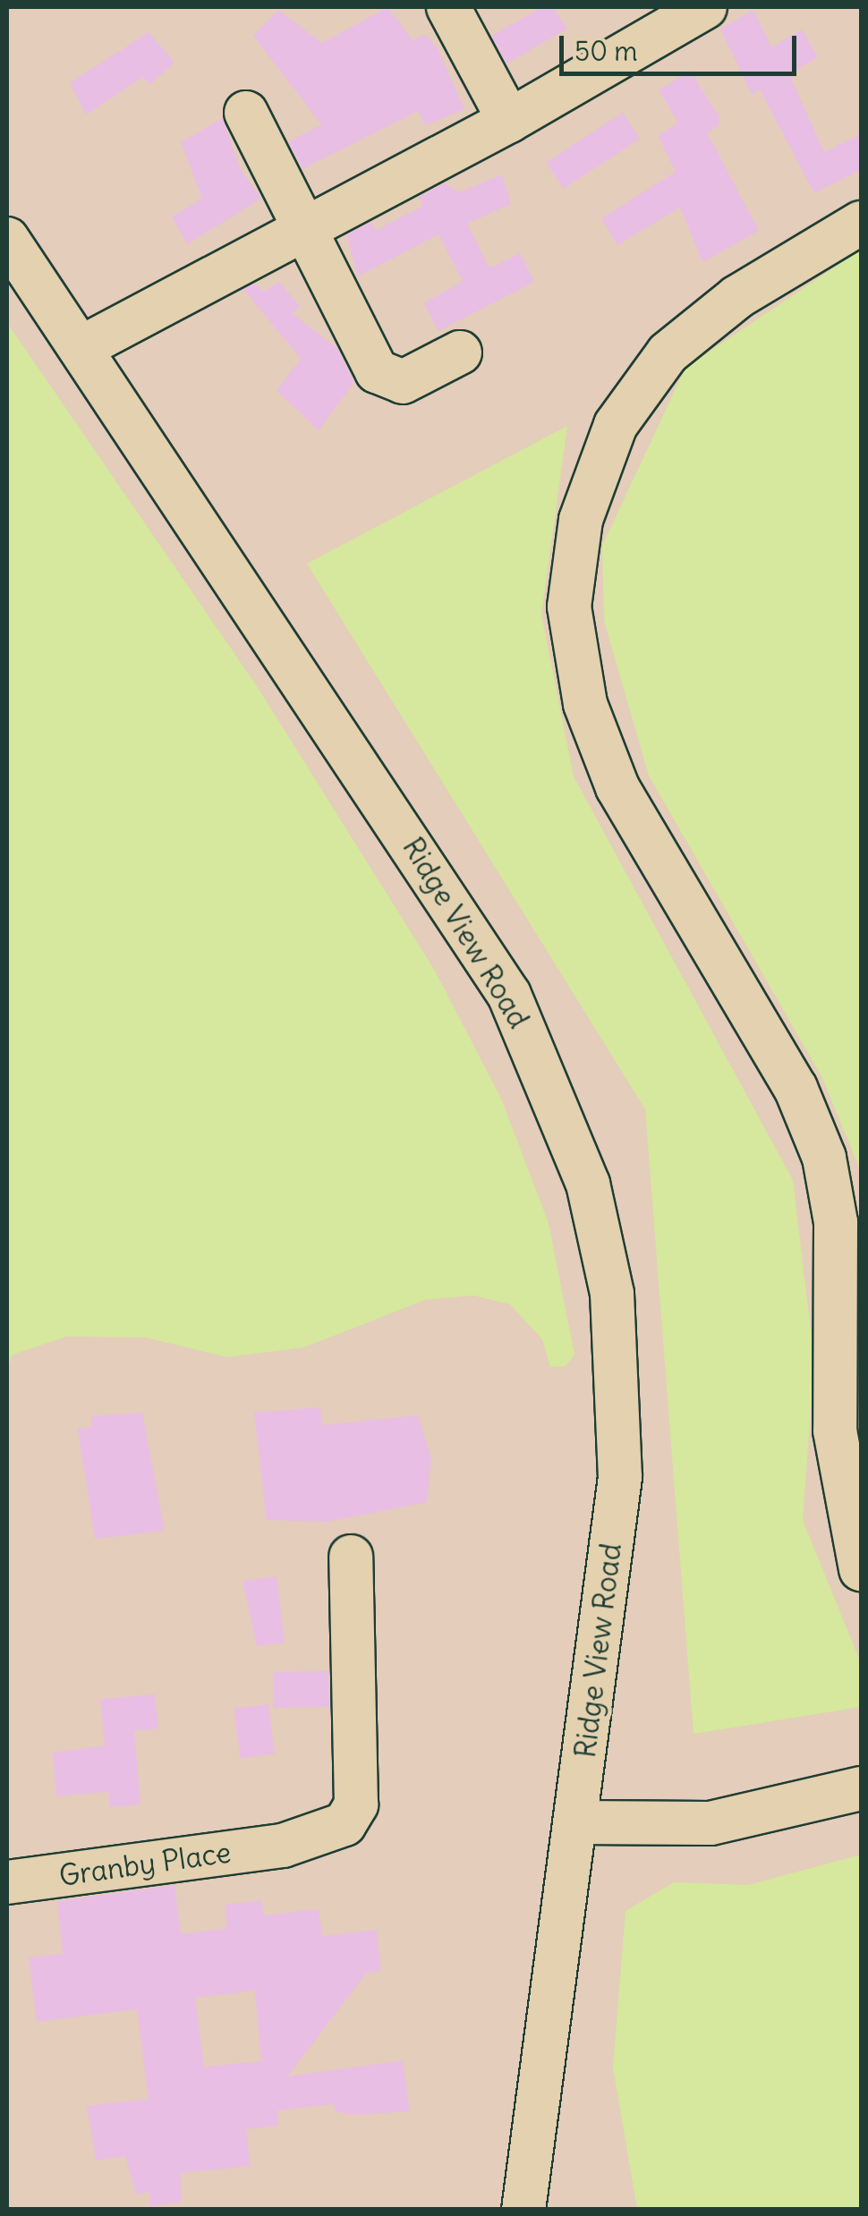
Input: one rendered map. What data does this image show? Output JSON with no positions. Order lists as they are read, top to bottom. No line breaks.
{"streets":{"street":["Ridge View Road","Granby Place"]},"scale_bar":"50 m"}
